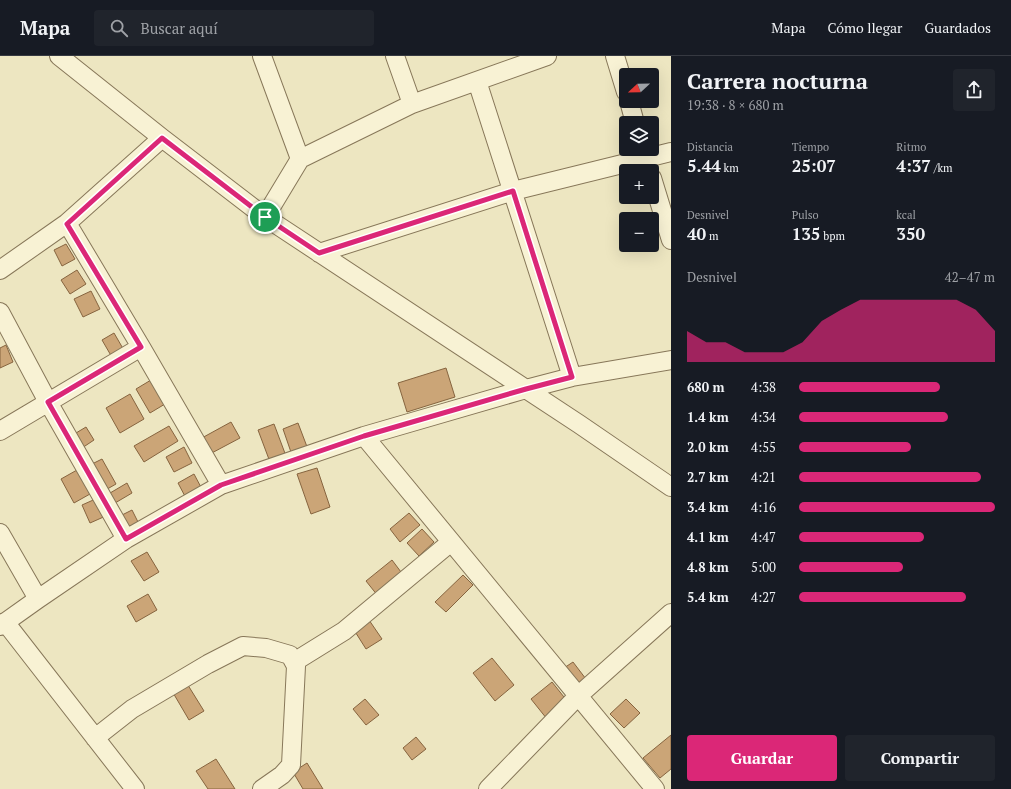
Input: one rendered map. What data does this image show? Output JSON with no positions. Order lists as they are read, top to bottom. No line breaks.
{"north":"left","page":{"header":"Mapa","search":"Buscar aquí","nav":["Mapa","Cómo llegar","Guardados"],"heading":["Carrera nocturna","19:38 · 8 × 680 m"],"map_buttons":["+","−"],"stats":[["Distancia","5.44 km"],["Tiempo","25:07"],["Ritmo","4:37 /km"],["Desnivel","40 m"],["Pulso","135 bpm"],["kcal","350"]],"chart":["Desnivel","42–47 m"],"list":[{"name":"680 m","note":"4:38"},{"name":"1.4 km","note":"4:34"},{"name":"2.0 km","note":"4:55"},{"name":"2.7 km","note":"4:21"},{"name":"3.4 km","note":"4:16"},{"name":"4.1 km","note":"4:47"},{"name":"4.8 km","note":"5:00"},{"name":"5.4 km","note":"4:27"}],"buttons":["Guardar","Compartir"]}}
